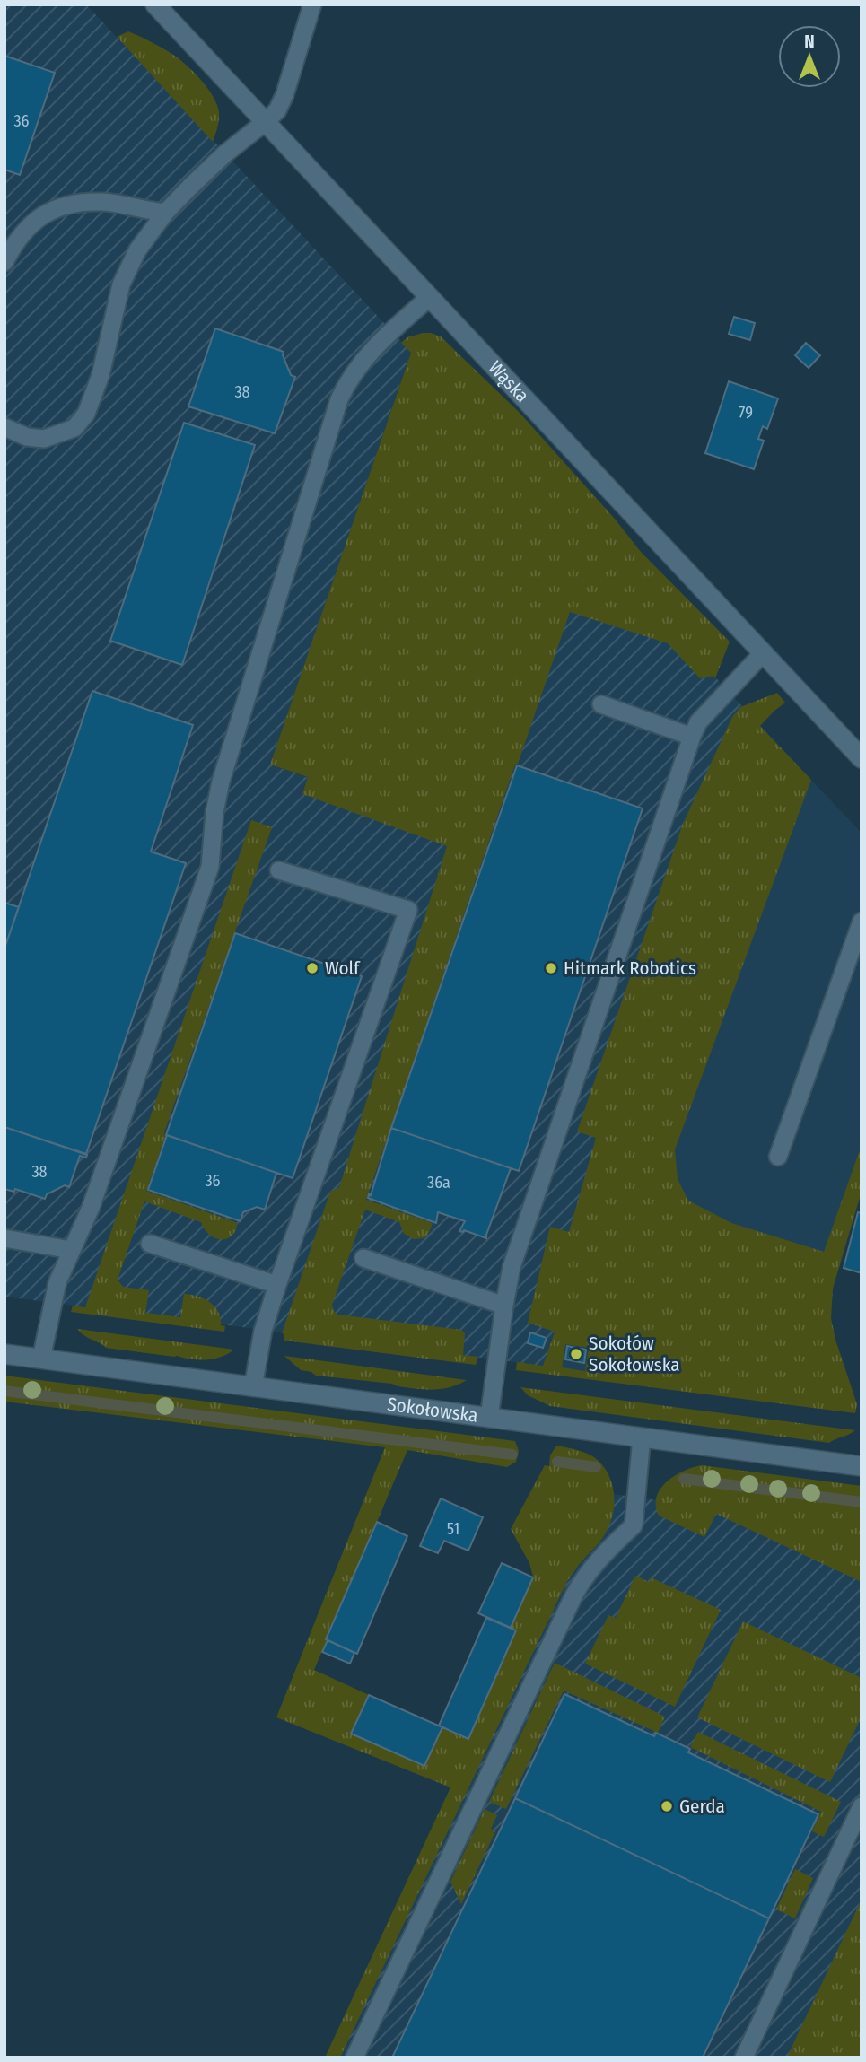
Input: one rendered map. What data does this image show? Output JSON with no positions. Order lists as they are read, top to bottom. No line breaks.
{"streets":{"street":["Wąska","Sokołowska"]},"places":["Wolf","Hitmark Robotics","Sokołów Sokołowska","Gerda"],"house_numbers":["36","38","79","38","36","36a","51"],"north":"top"}
